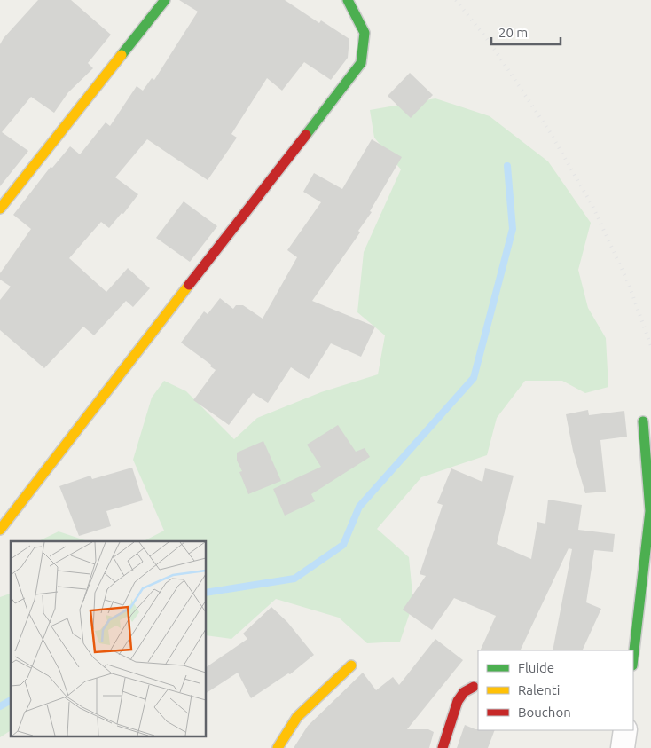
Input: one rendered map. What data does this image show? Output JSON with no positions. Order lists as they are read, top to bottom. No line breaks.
{"legend":["Fluide","Ralenti","Bouchon"],"scale_bar":"20 m"}
